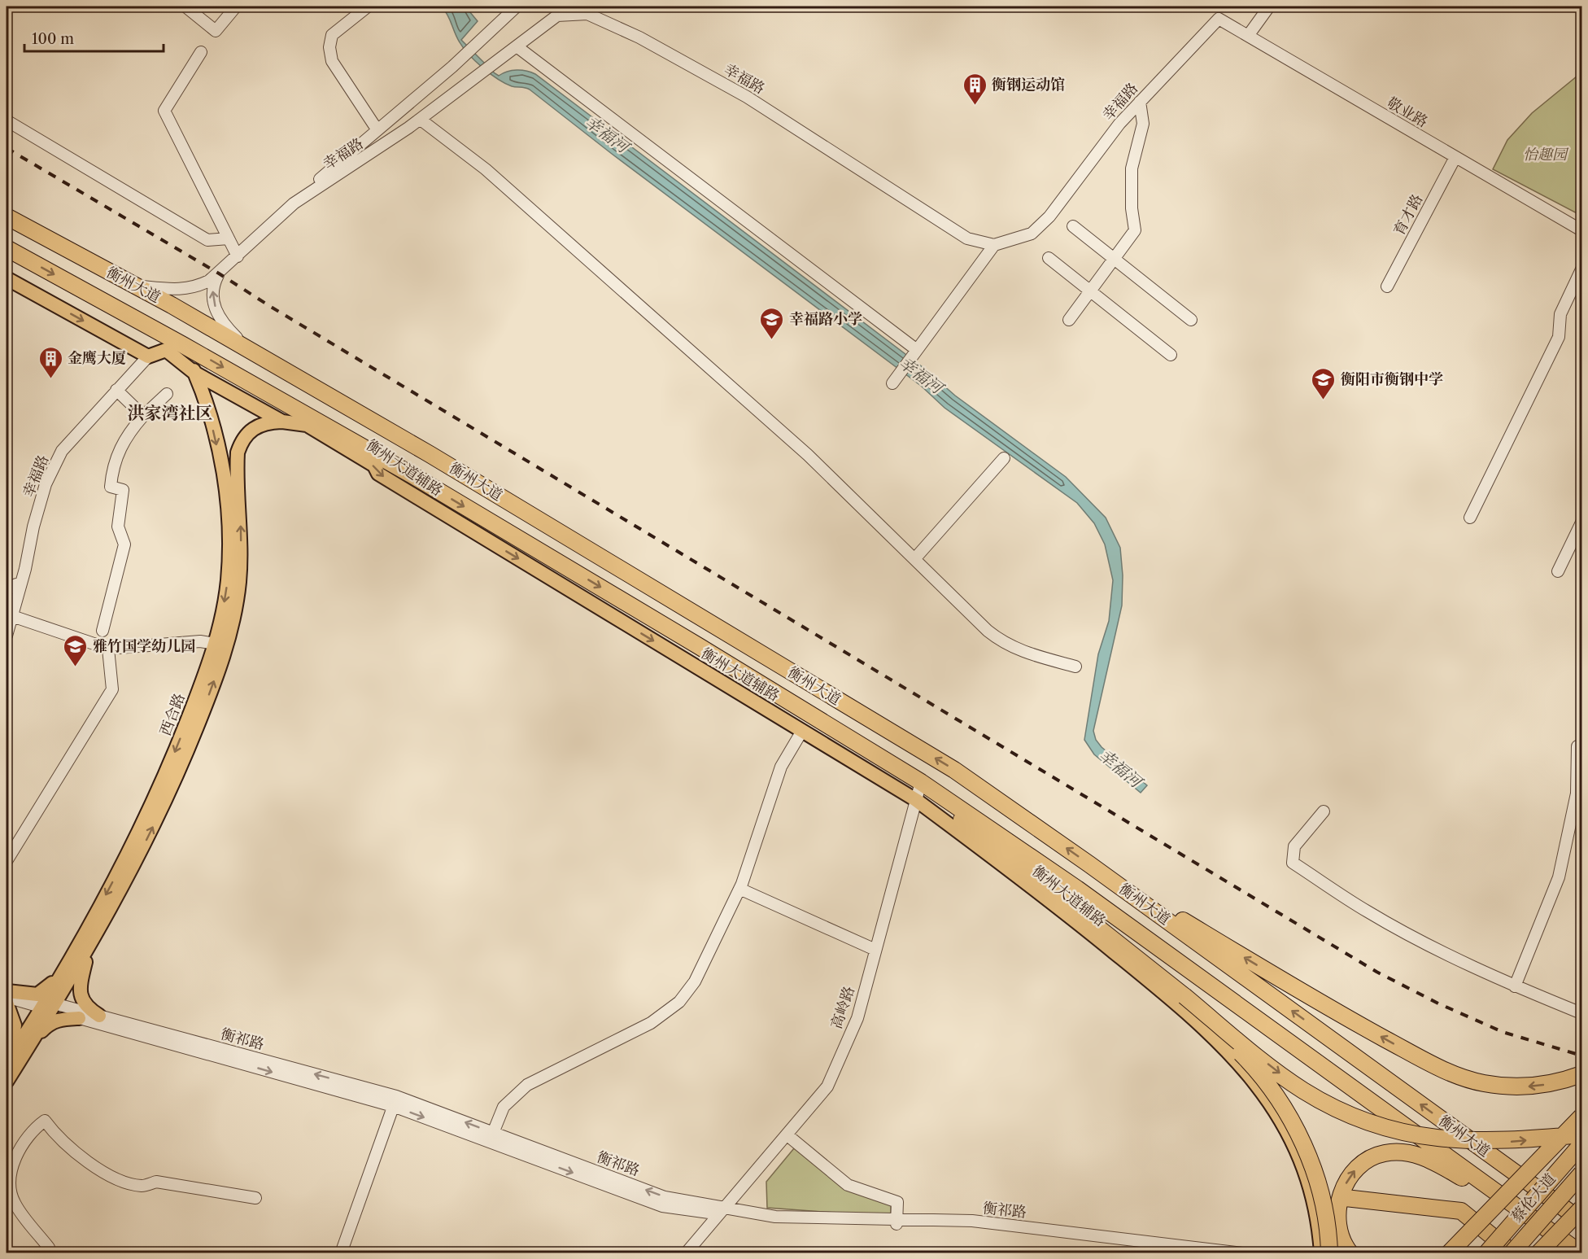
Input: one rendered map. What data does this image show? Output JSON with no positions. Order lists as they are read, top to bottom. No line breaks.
{"streets":{"highway":["衡州大道","蔡伦大道"],"main road":["衡州大道辅路","西合路"],"street":["幸福路","敬业路","育才路","高岭路","衡祁路"]},"crossings":[["幸福路","敬业路"],["幸福路","衡州大道"],["敬业路","育才路"],["衡州大道","衡州大道辅路"],["衡州大道","西合路"],["衡州大道","高岭路"],["衡州大道辅路","西合路"],["衡州大道辅路","高岭路"],["西合路","衡祁路"],["高岭路","衡祁路"]],"one_way":["衡州大道辅路"],"districts":["洪家湾社区"],"water":["幸福河"],"parks":["怡趣园"],"places":{"building":["衡钢运动馆","金鹰大厦"],"school or university":["幸福路小学","衡阳市衡钢中学","雅竹国学幼儿园"]},"scale_bar":"100 m"}
